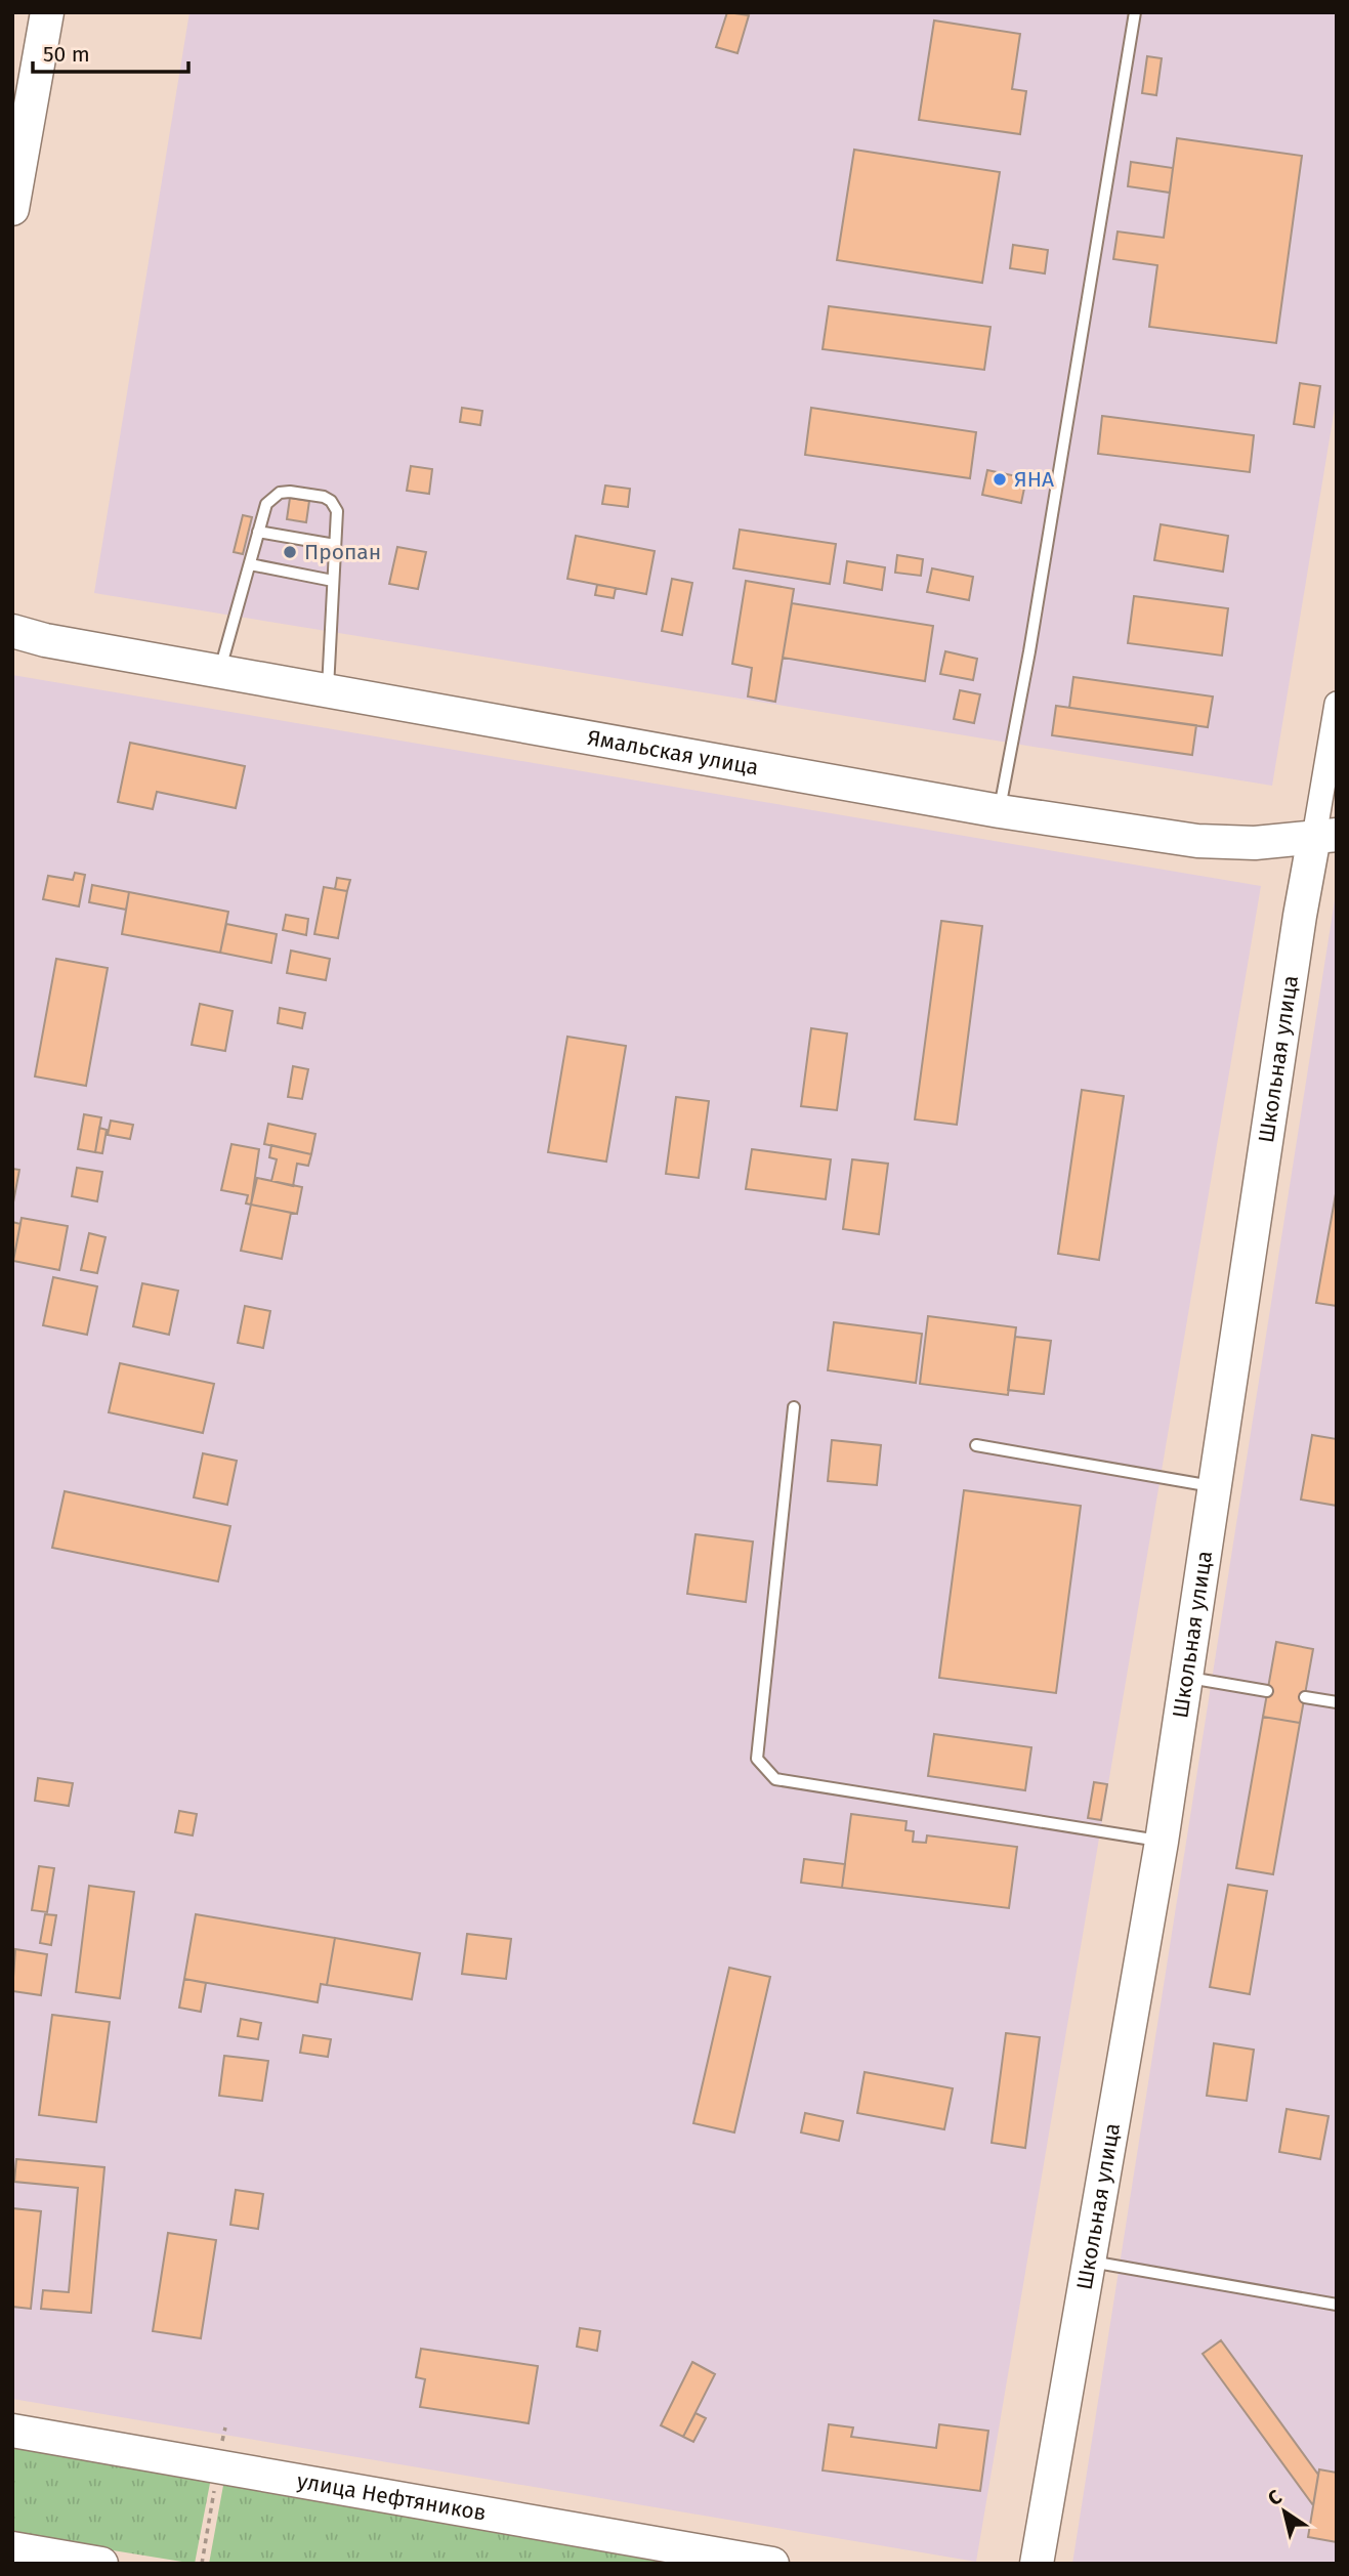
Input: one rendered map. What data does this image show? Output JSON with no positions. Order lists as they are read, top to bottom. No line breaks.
{"streets":{"street":["Ямальская улица","Школьная улица","улица Нефтяников"]},"crossings":[["Ямальская улица","Школьная улица"]],"places":["ЯНА","Пропан"],"scale_bar":"50 m","north":"top left"}
